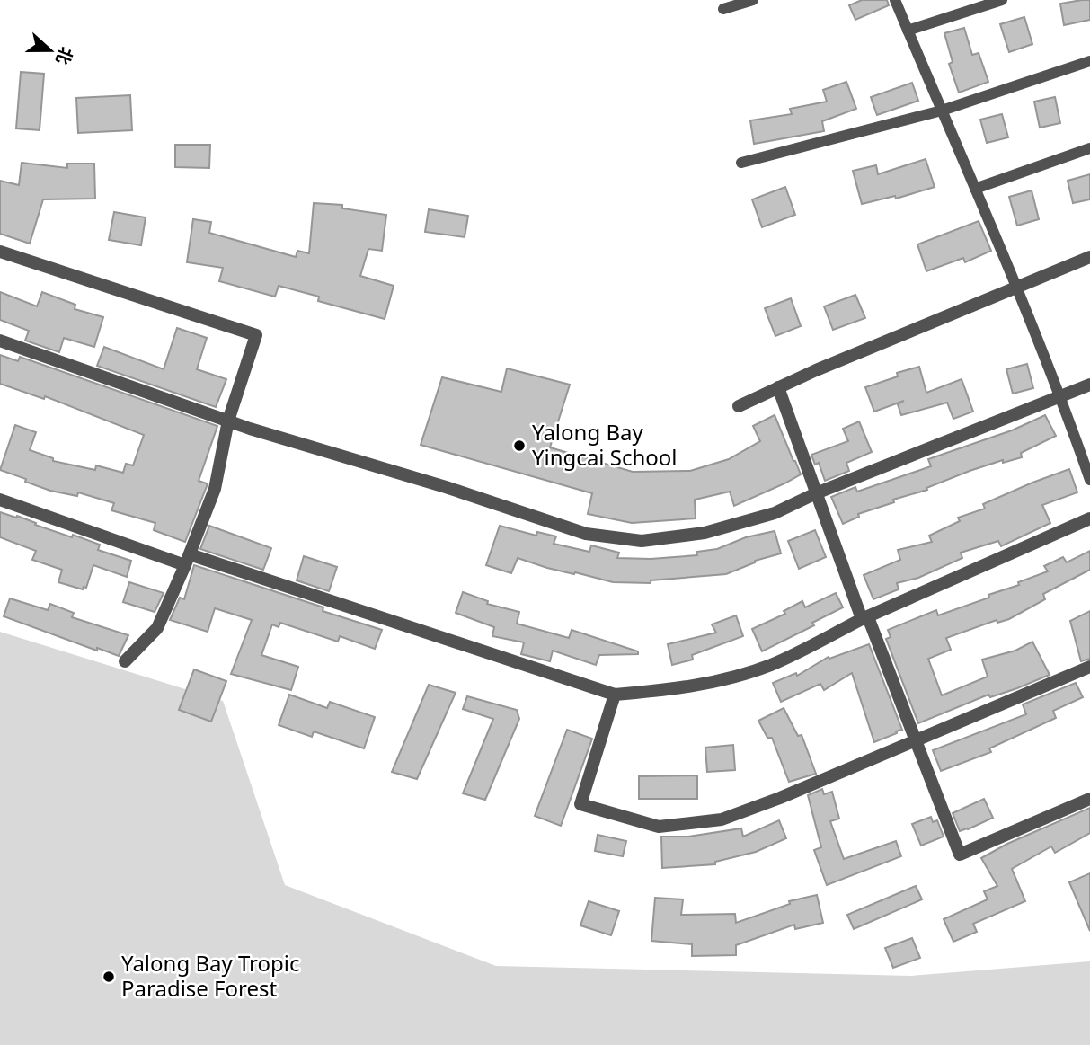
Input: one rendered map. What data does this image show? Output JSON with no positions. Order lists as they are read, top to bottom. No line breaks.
{"places":["Yalong Bay Yingcai School","Yalong Bay Tropic Paradise Forest"],"north":"right"}
